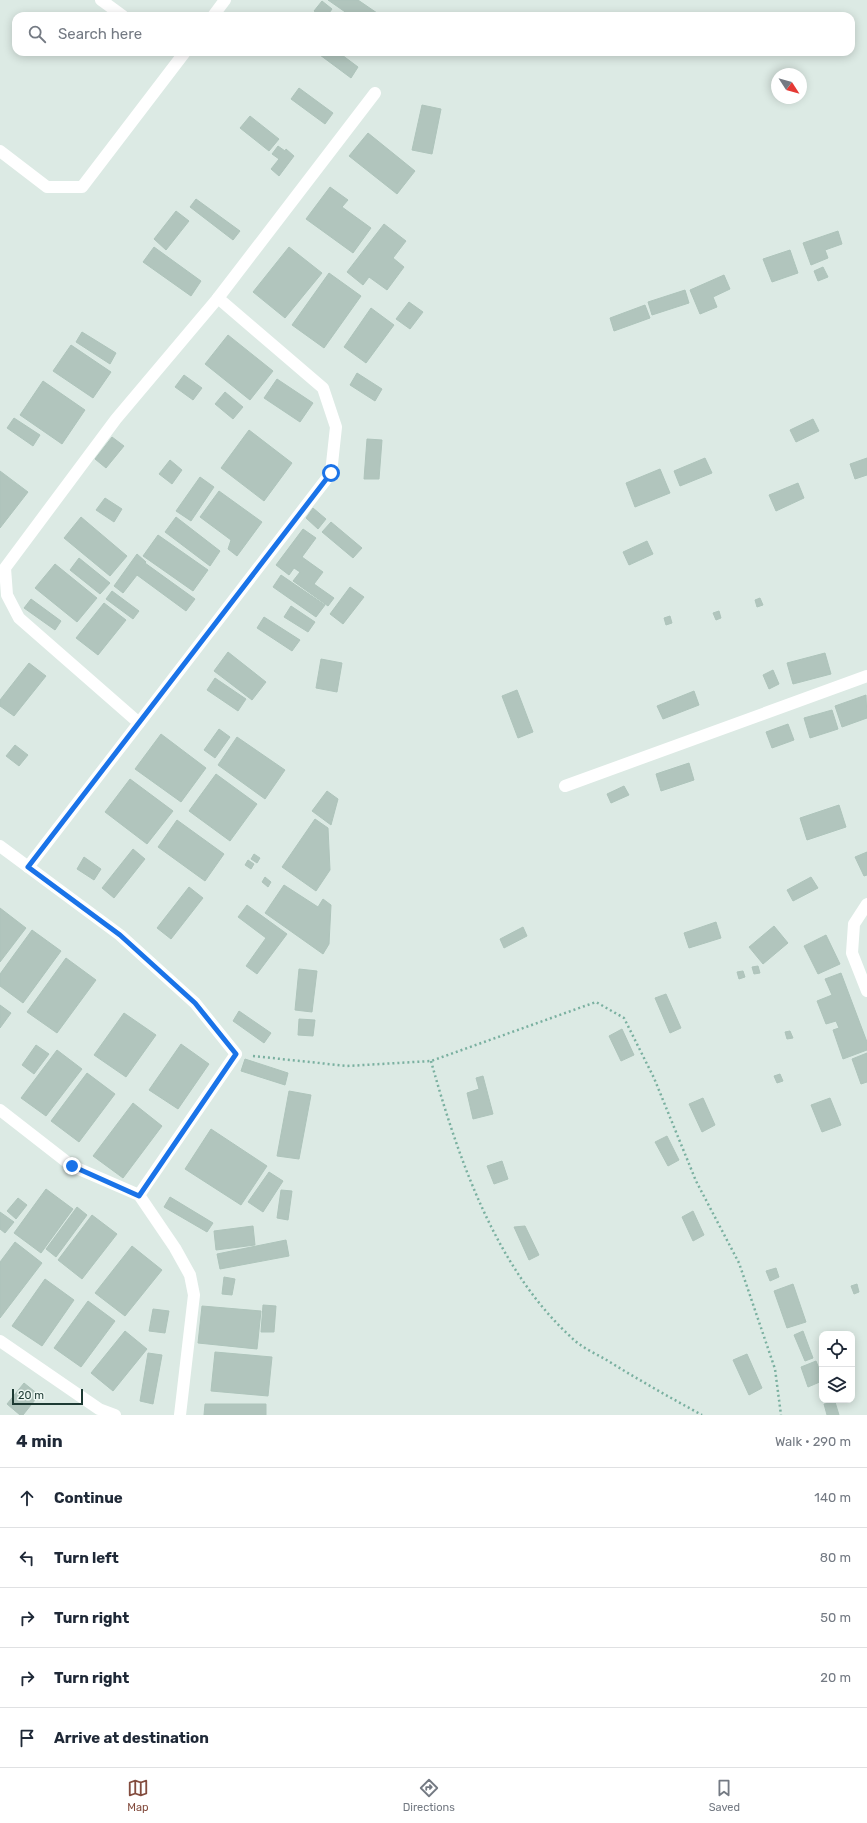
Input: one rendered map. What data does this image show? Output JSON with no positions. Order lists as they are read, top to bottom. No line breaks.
{"scale_bar":"20 m","north":"bottom right","page":{"search":"Search here","scale":"20 m","heading":["4 min","Walk · 290 m"],"list":[["Continue","140 m"],["Turn left","80 m"],["Turn right","50 m"],["Turn right","20 m"],"Arrive at destination"],"nav":["Map","Directions","Saved"]}}
